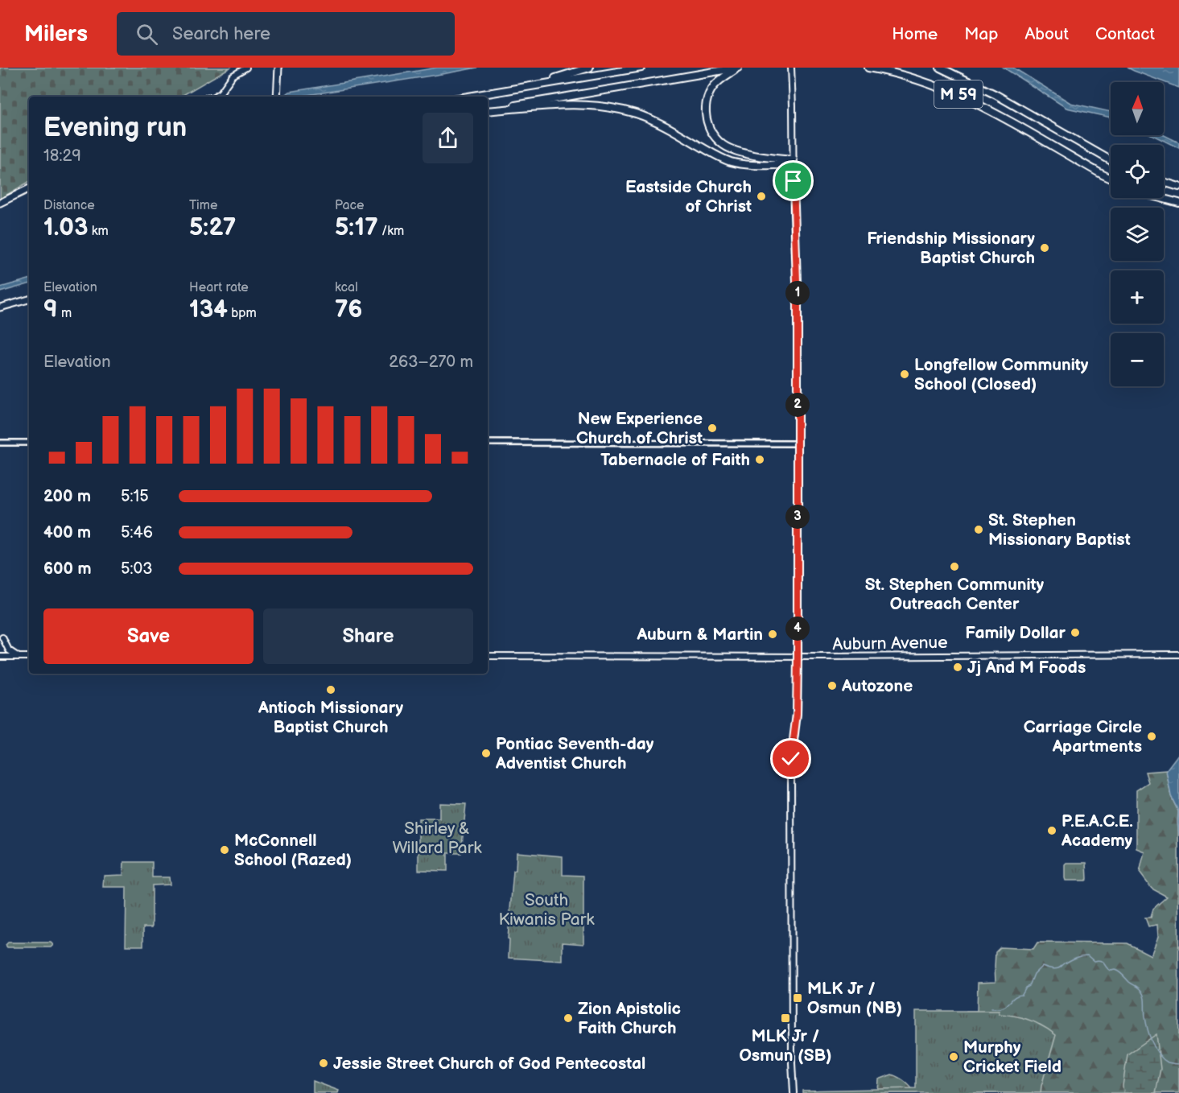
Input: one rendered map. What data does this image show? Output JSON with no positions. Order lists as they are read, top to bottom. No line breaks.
{"streets":{"highway":["M 59"],"main road":["Auburn Avenue"]},"parks":["Shirley & Willard Park","South Kiwanis Park"],"places":{"other":["Eastside Church of Christ","Friendship Missionary Baptist Church","Longfellow Community School (Closed)","New Experience Church of Christ","Tabernacle of Faith","St. Stephen Missionary Baptist","St. Stephen Community Outreach Center","Family Dollar","Auburn & Martin","Jj And M Foods","Autozone","Antioch Missionary Baptist Church","Carriage Circle Apartments","Pontiac Seventh-day Adventist Church","P.E.A.C.E. Academy","McConnell School (Razed)","Zion Apistolic Faith Church","Murphy Cricket Field","Jessie Street Church of God Pentecostal"],"transit":["MLK Jr / Osmun (NB)","MLK Jr / Osmun (SB)"]},"north":"top","page":{"header":"Milers","search":"Search here","nav":["Home","Map","About","Contact"],"map_buttons":["+","−"],"heading":["Evening run","18:29"],"stats":[["Distance","1.03 km"],["Time","5:27"],["Pace","5:17 /km"],["Elevation","9 m"],["Heart rate","134 bpm"],["kcal","76"]],"pins":["1","2","3","4"],"chart":["Elevation","263–270 m"],"list":[{"name":"200 m","note":"5:15"},{"name":"400 m","note":"5:46"},{"name":"600 m","note":"5:03"}],"buttons":["Save","Share"]}}
